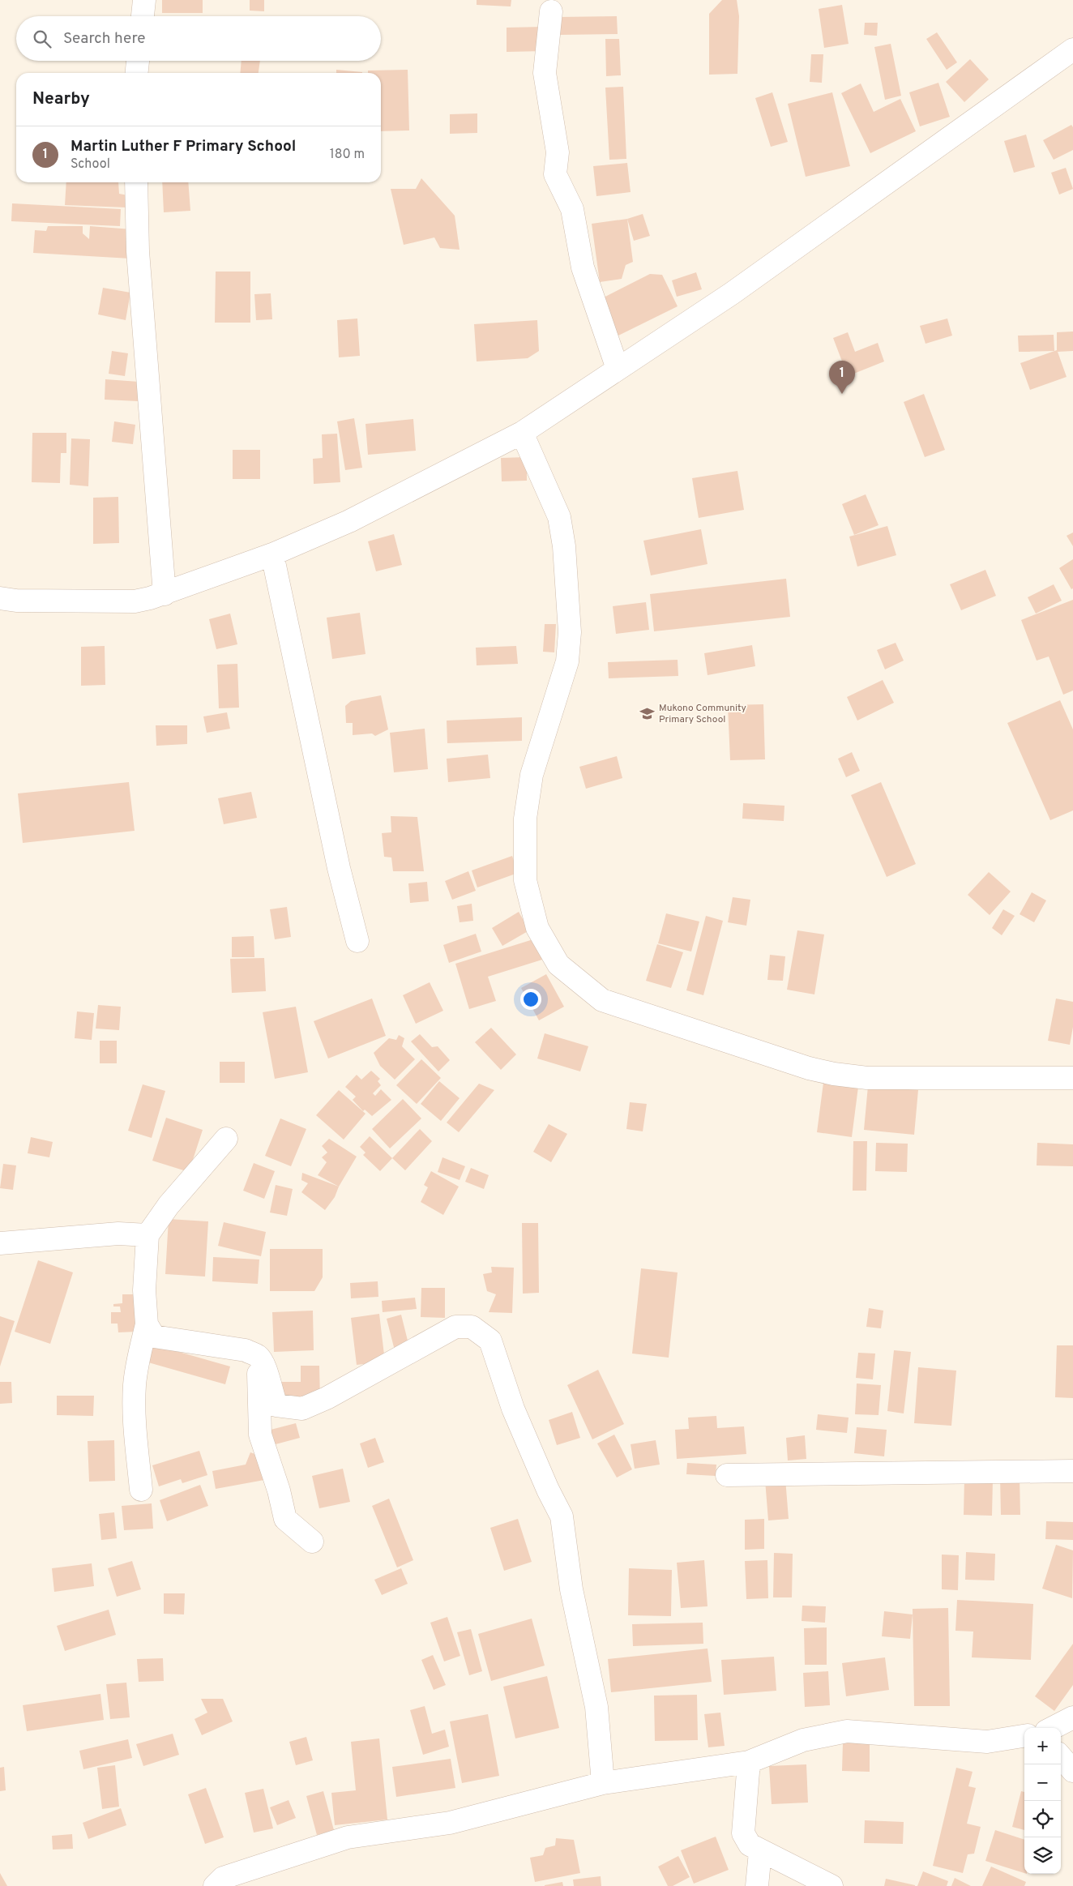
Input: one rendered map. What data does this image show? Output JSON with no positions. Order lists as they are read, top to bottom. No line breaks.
{"places":{"school or university":["Mukono Community Primary School"]},"page":{"search":"Search here","heading":"Nearby","list":[{"mark":"1","name":"Martin Luther F Primary School","note":"School","value":"180 m"}],"pins":"1","map_buttons":["+","−"]}}
